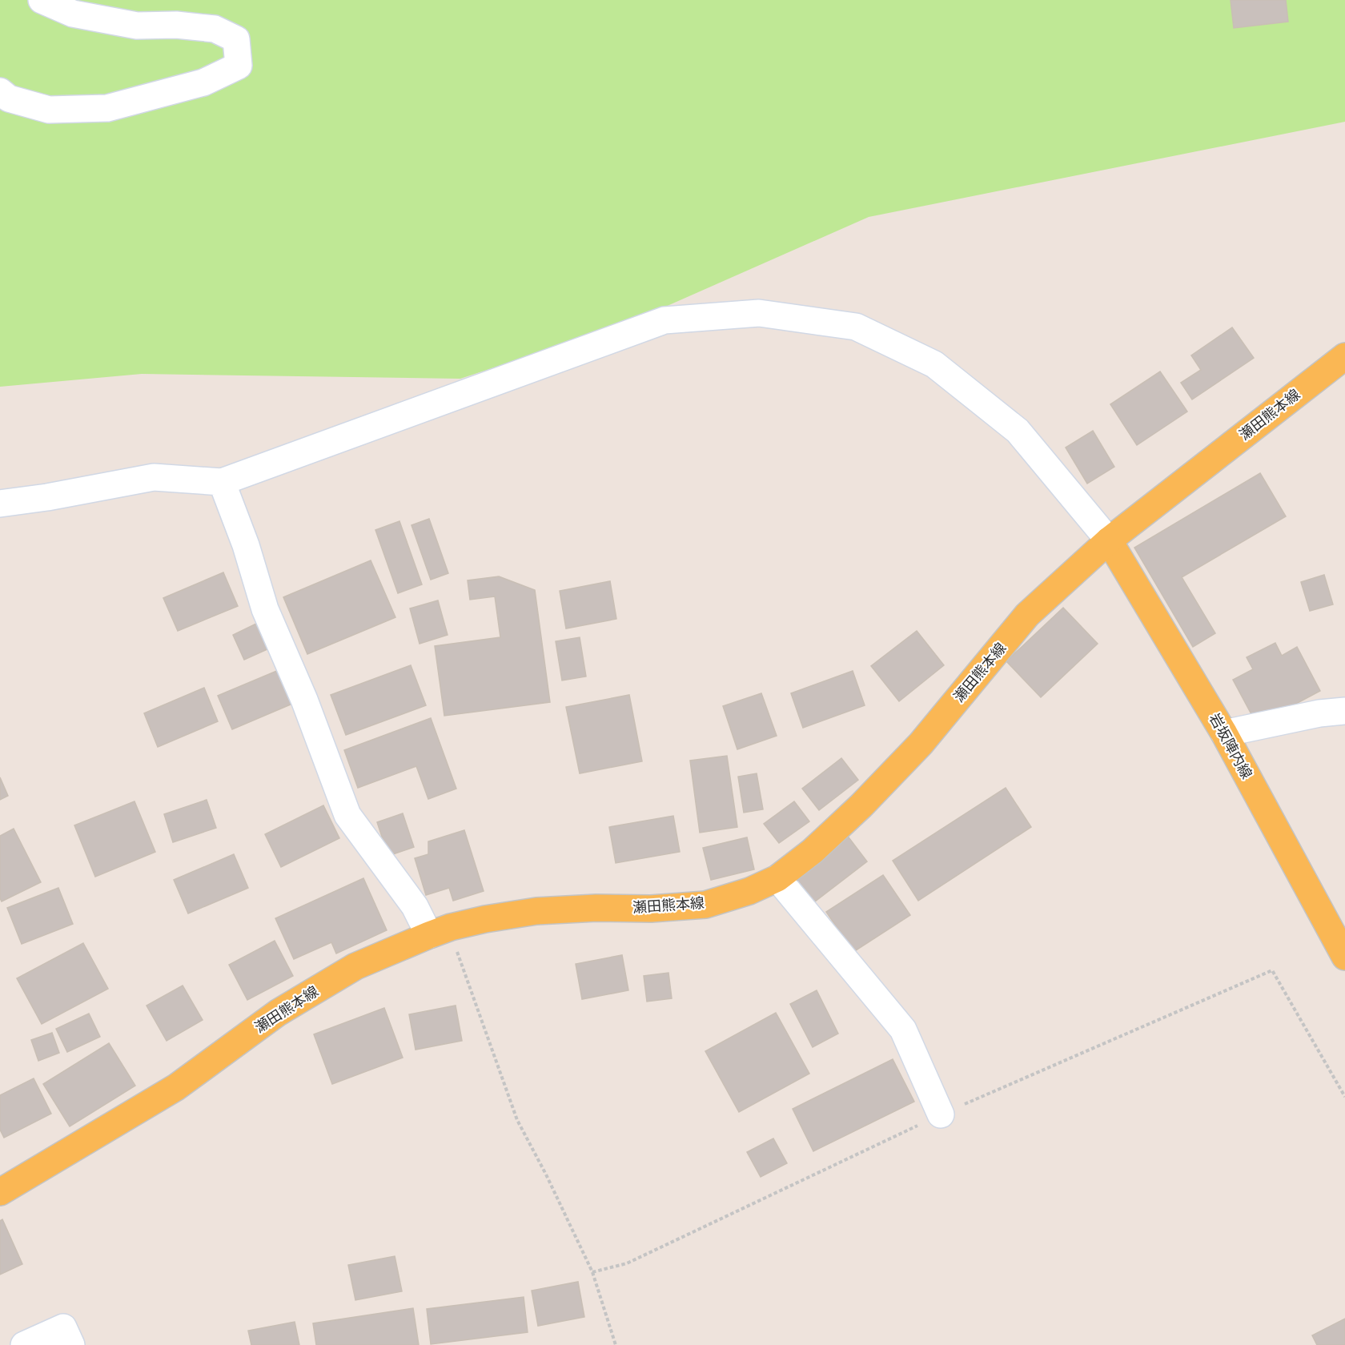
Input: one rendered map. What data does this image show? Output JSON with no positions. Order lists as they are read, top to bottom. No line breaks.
{"streets":{"main road":["瀬田熊本線","岩坂陣内線"]},"crossings":[["瀬田熊本線","岩坂陣内線"]]}
